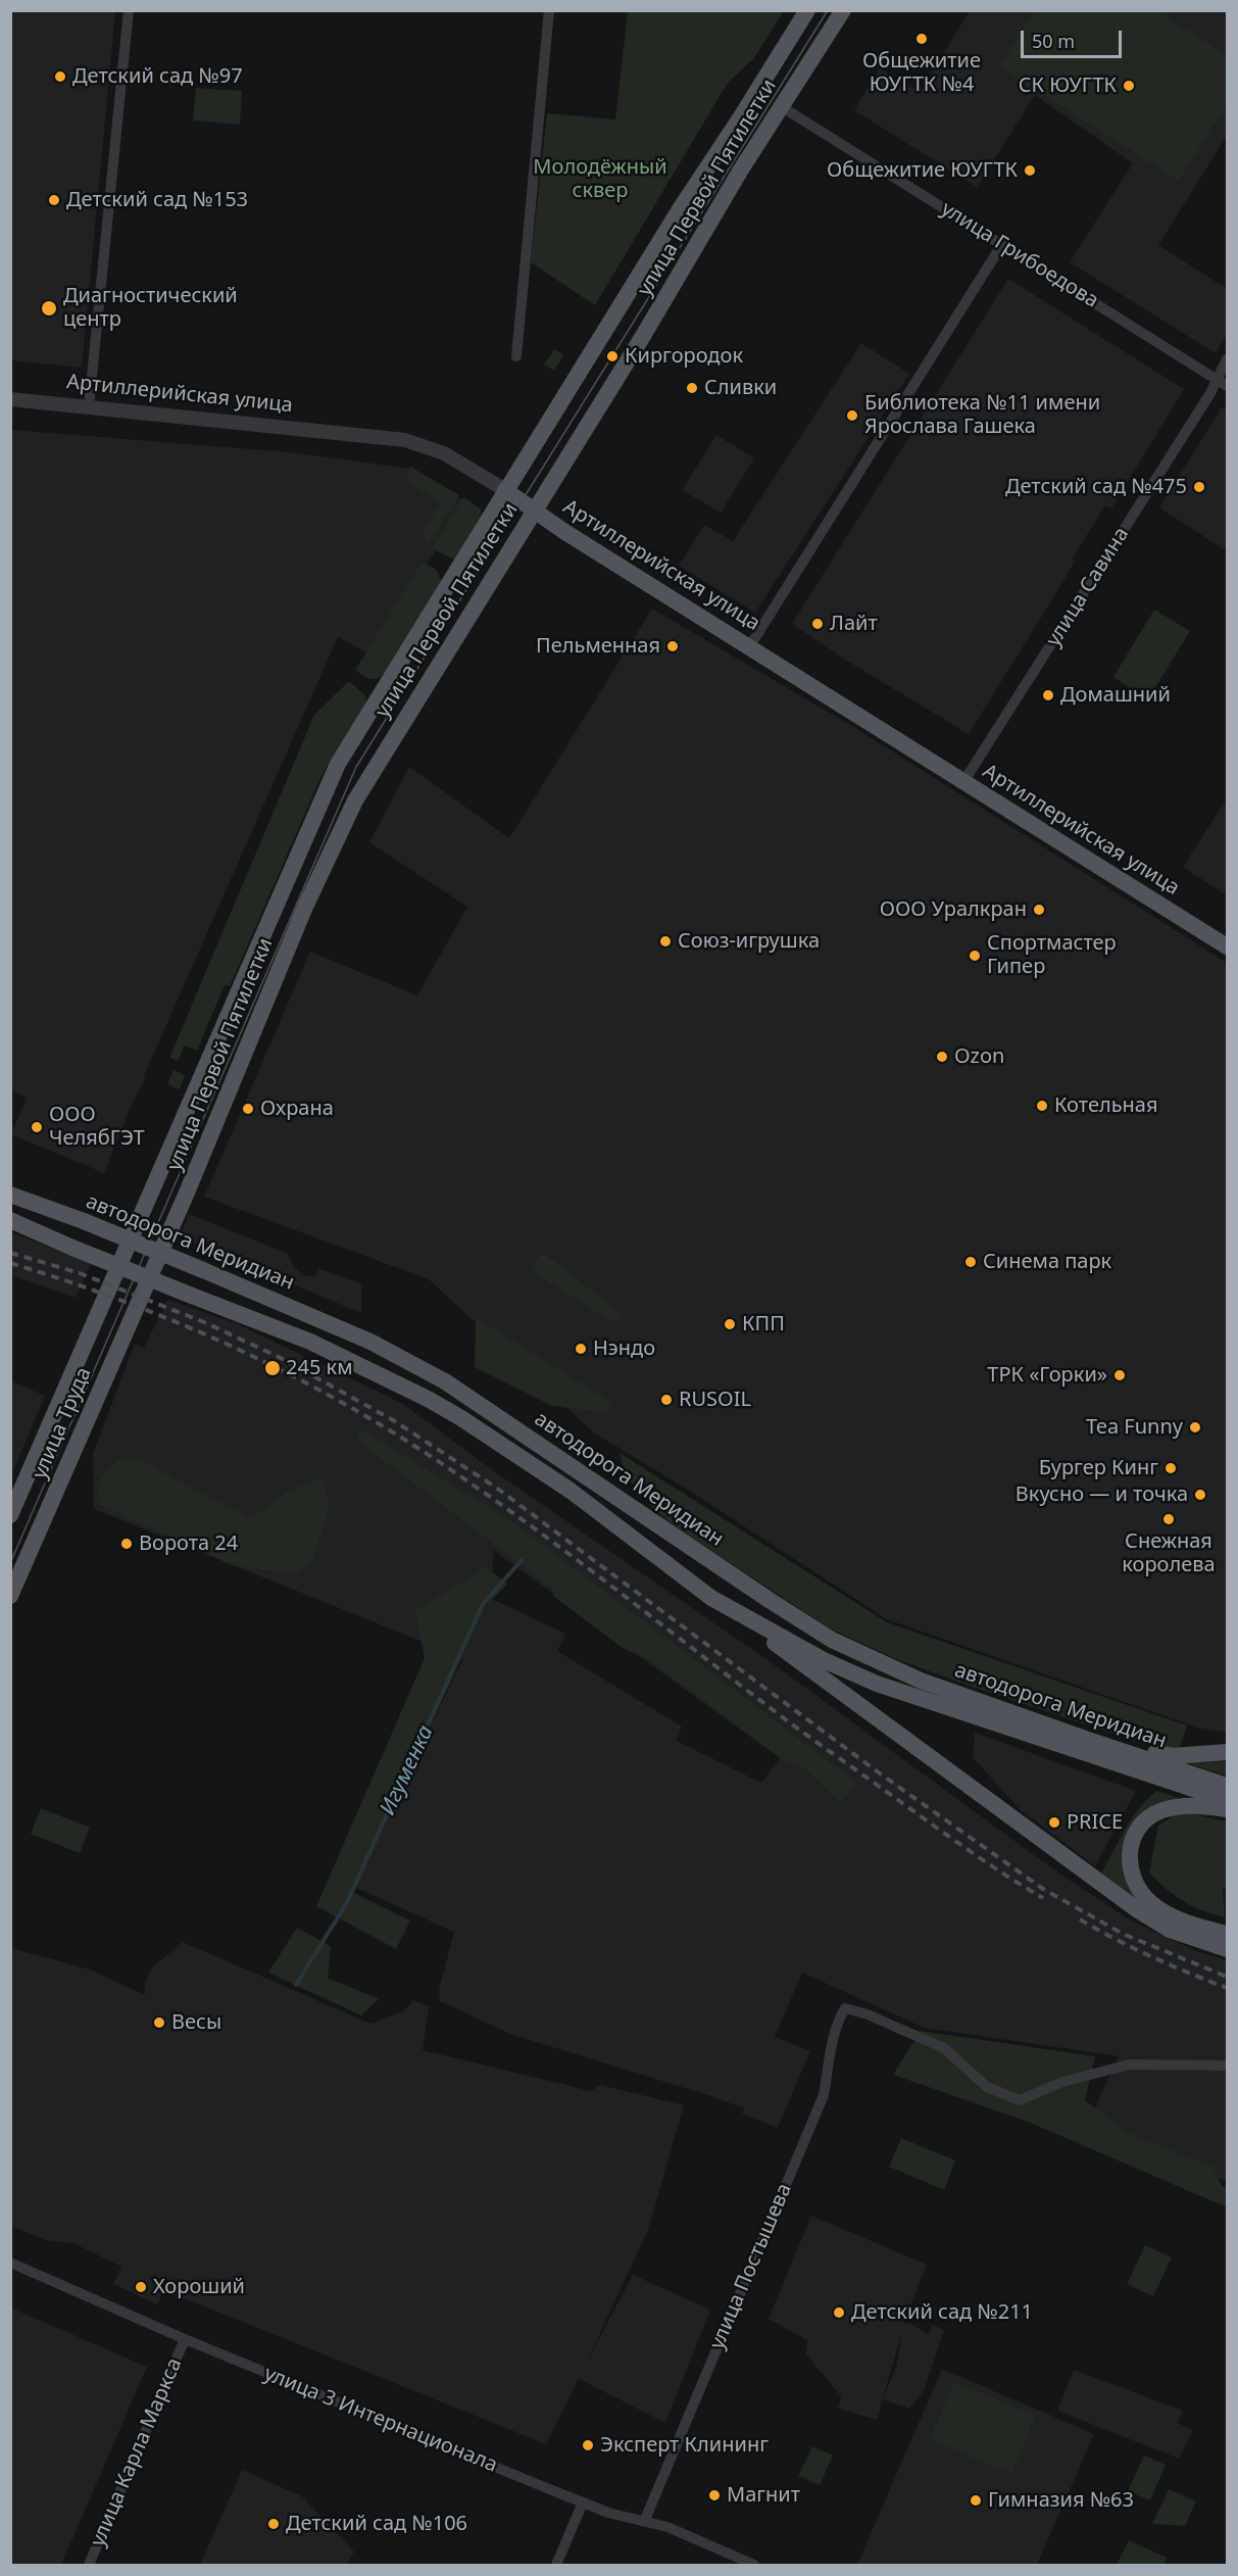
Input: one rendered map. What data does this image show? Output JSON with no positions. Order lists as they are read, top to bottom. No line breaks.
{"streets":{"main road":["улица Первой Пятилетки","Артиллерийская улица","автодорога Меридиан","улица Труда"],"street":["улица Грибоедова","улица Савина","улица Постышева","улица 3 Интернационала","улица Карла Маркса"]},"crossings":[["улица Первой Пятилетки","улица Грибоедова"],["улица Первой Пятилетки","Артиллерийская улица"],["улица Первой Пятилетки","улица Труда"],["улица Грибоедова","улица Савина"],["Артиллерийская улица","улица Савина"],["улица Постышева","улица 3 Интернационала"],["улица 3 Интернационала","улица Карла Маркса"]],"water":["Игуменка"],"parks":["Молодёжный сквер"],"places":["Общежитие ЮУГТК №4","Детский сад №97","СК ЮУГТК","Общежитие ЮУГТК","Детский сад №153","Диагностический центр","Киргородок","Сливки","Библиотека №11 имени Ярослава Гашека","Детский сад №475","Лайт","Пельменная","Домашний","ООО Уралкран","Союз-игрушка","Спортмастер Гипер","Ozon","Котельная","Охрана","ООО ЧелябГЭТ","Синема парк","КПП","Нэндо","245 км","ТРК «Горки»","RUSOIL","Tea Funny","Бургер Кинг","Вкусно — и точка","Снежная королева","Ворота 24","PRICE","Весы","Хороший","Детский сад №211","Эксперт Клининг","Магнит","Гимназия №63","Детский сад №106"],"scale_bar":"50 m"}
